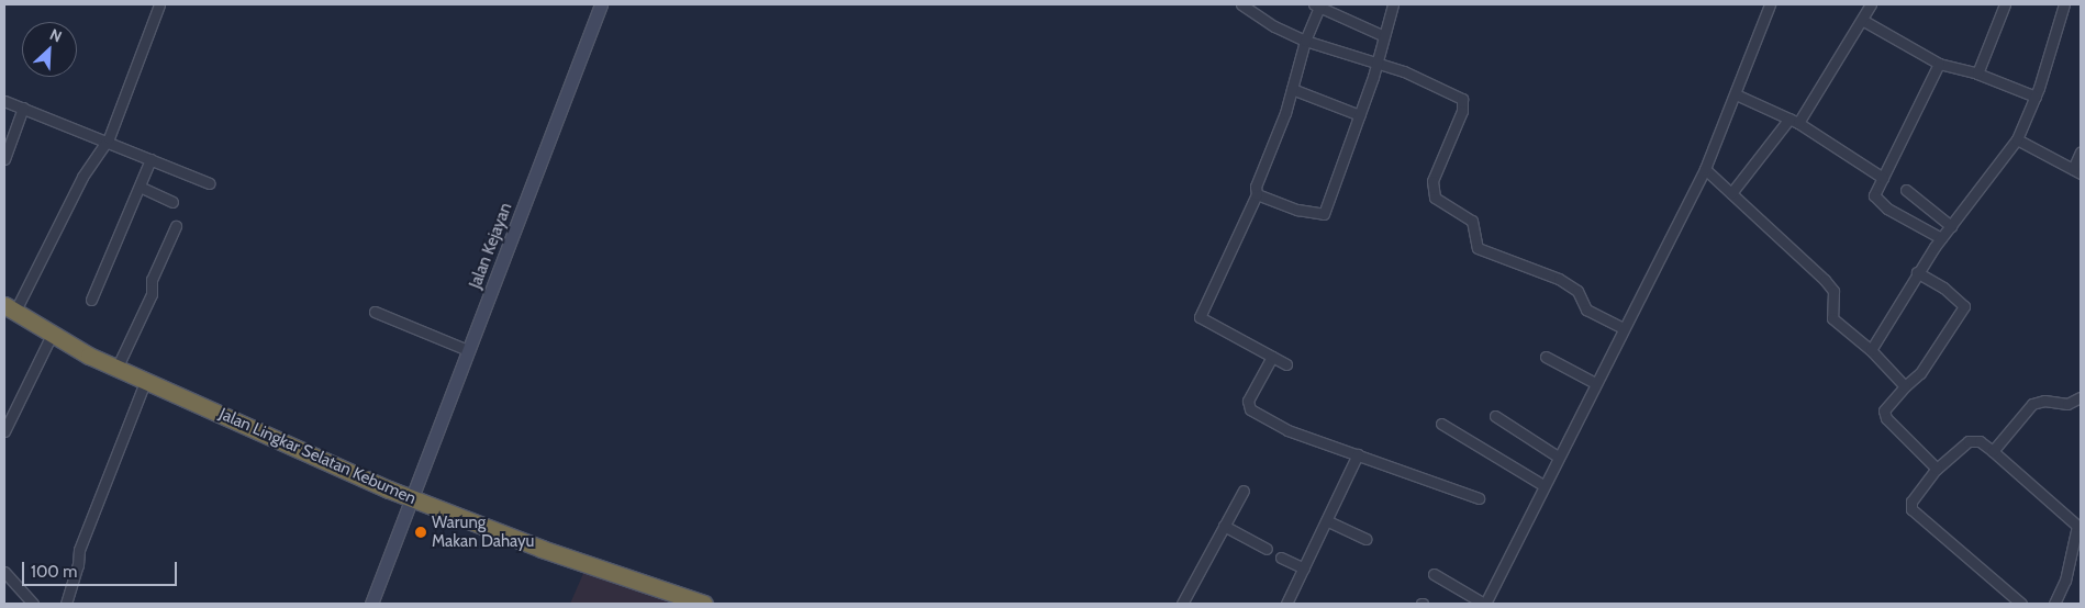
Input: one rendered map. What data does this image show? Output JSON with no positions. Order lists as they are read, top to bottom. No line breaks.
{"streets":{"highway":["Jalan Lingkar Selatan Kebumen"],"main road":["Jalan Kejayan"]},"crossings":[["Jalan Kejayan","Jalan Lingkar Selatan Kebumen"]],"places":["Warung Makan Dahayu"],"scale_bar":"100 m","north":"top right"}
